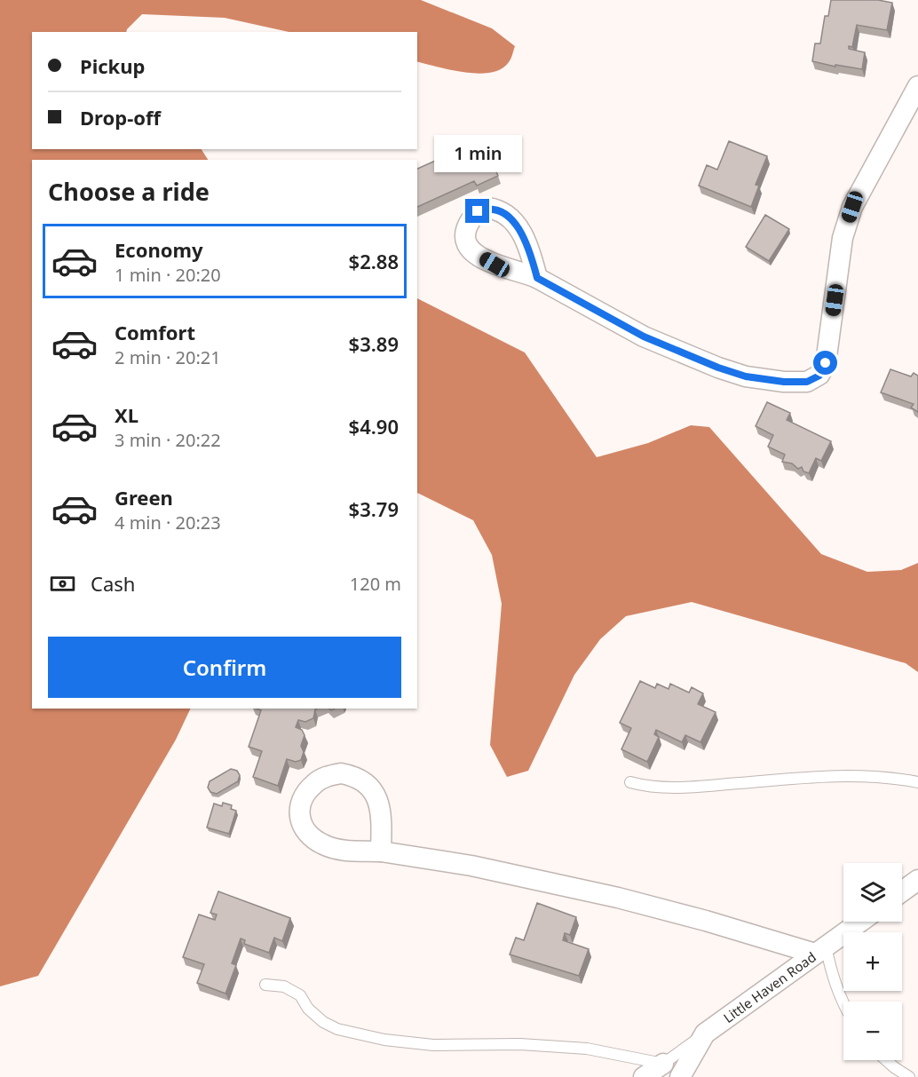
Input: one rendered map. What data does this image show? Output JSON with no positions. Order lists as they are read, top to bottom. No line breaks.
{"streets":{"street":["Little Haven Road"]},"page":{"banner":["Pickup","Drop-off"],"bubble":"1 min","heading":"Choose a ride","list":[{"name":"Economy","note":"1 min · 20:20","value":"$2.88"},{"name":"Comfort","note":"2 min · 20:21","value":"$3.89"},{"name":"XL","note":"3 min · 20:22","value":"$4.90"},{"name":"Green","note":"4 min · 20:23","value":"$3.79"}],"pay":["Cash","120 m"],"buttons":"Confirm","map_buttons":["+","−"]}}
